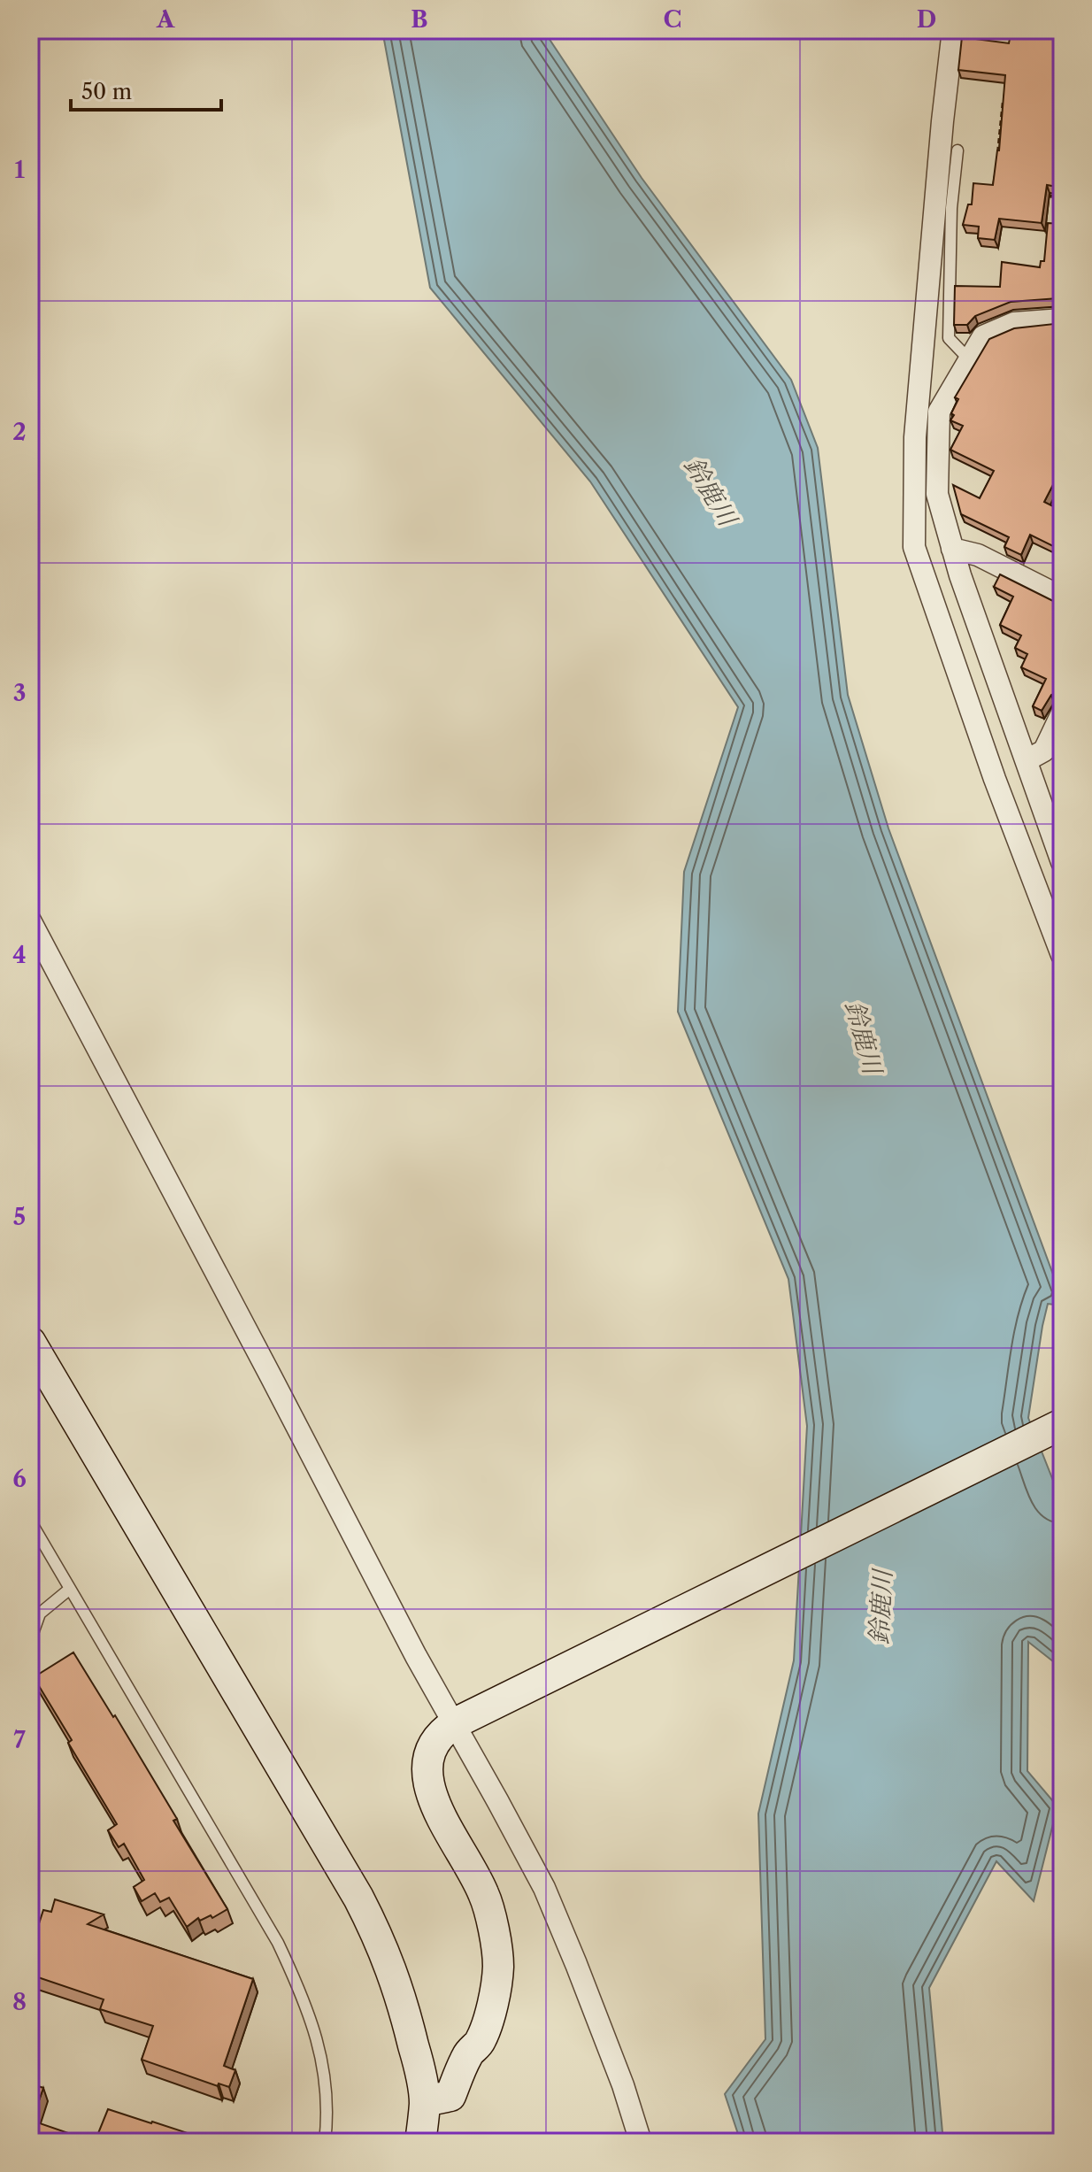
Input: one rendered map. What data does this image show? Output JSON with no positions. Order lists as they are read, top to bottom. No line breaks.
{"water":["鈴鹿川"],"scale_bar":"50 m","grid":{"columns":["A","B","C","D"],"rows":["1","2","3","4","5","6","7","8"]}}
